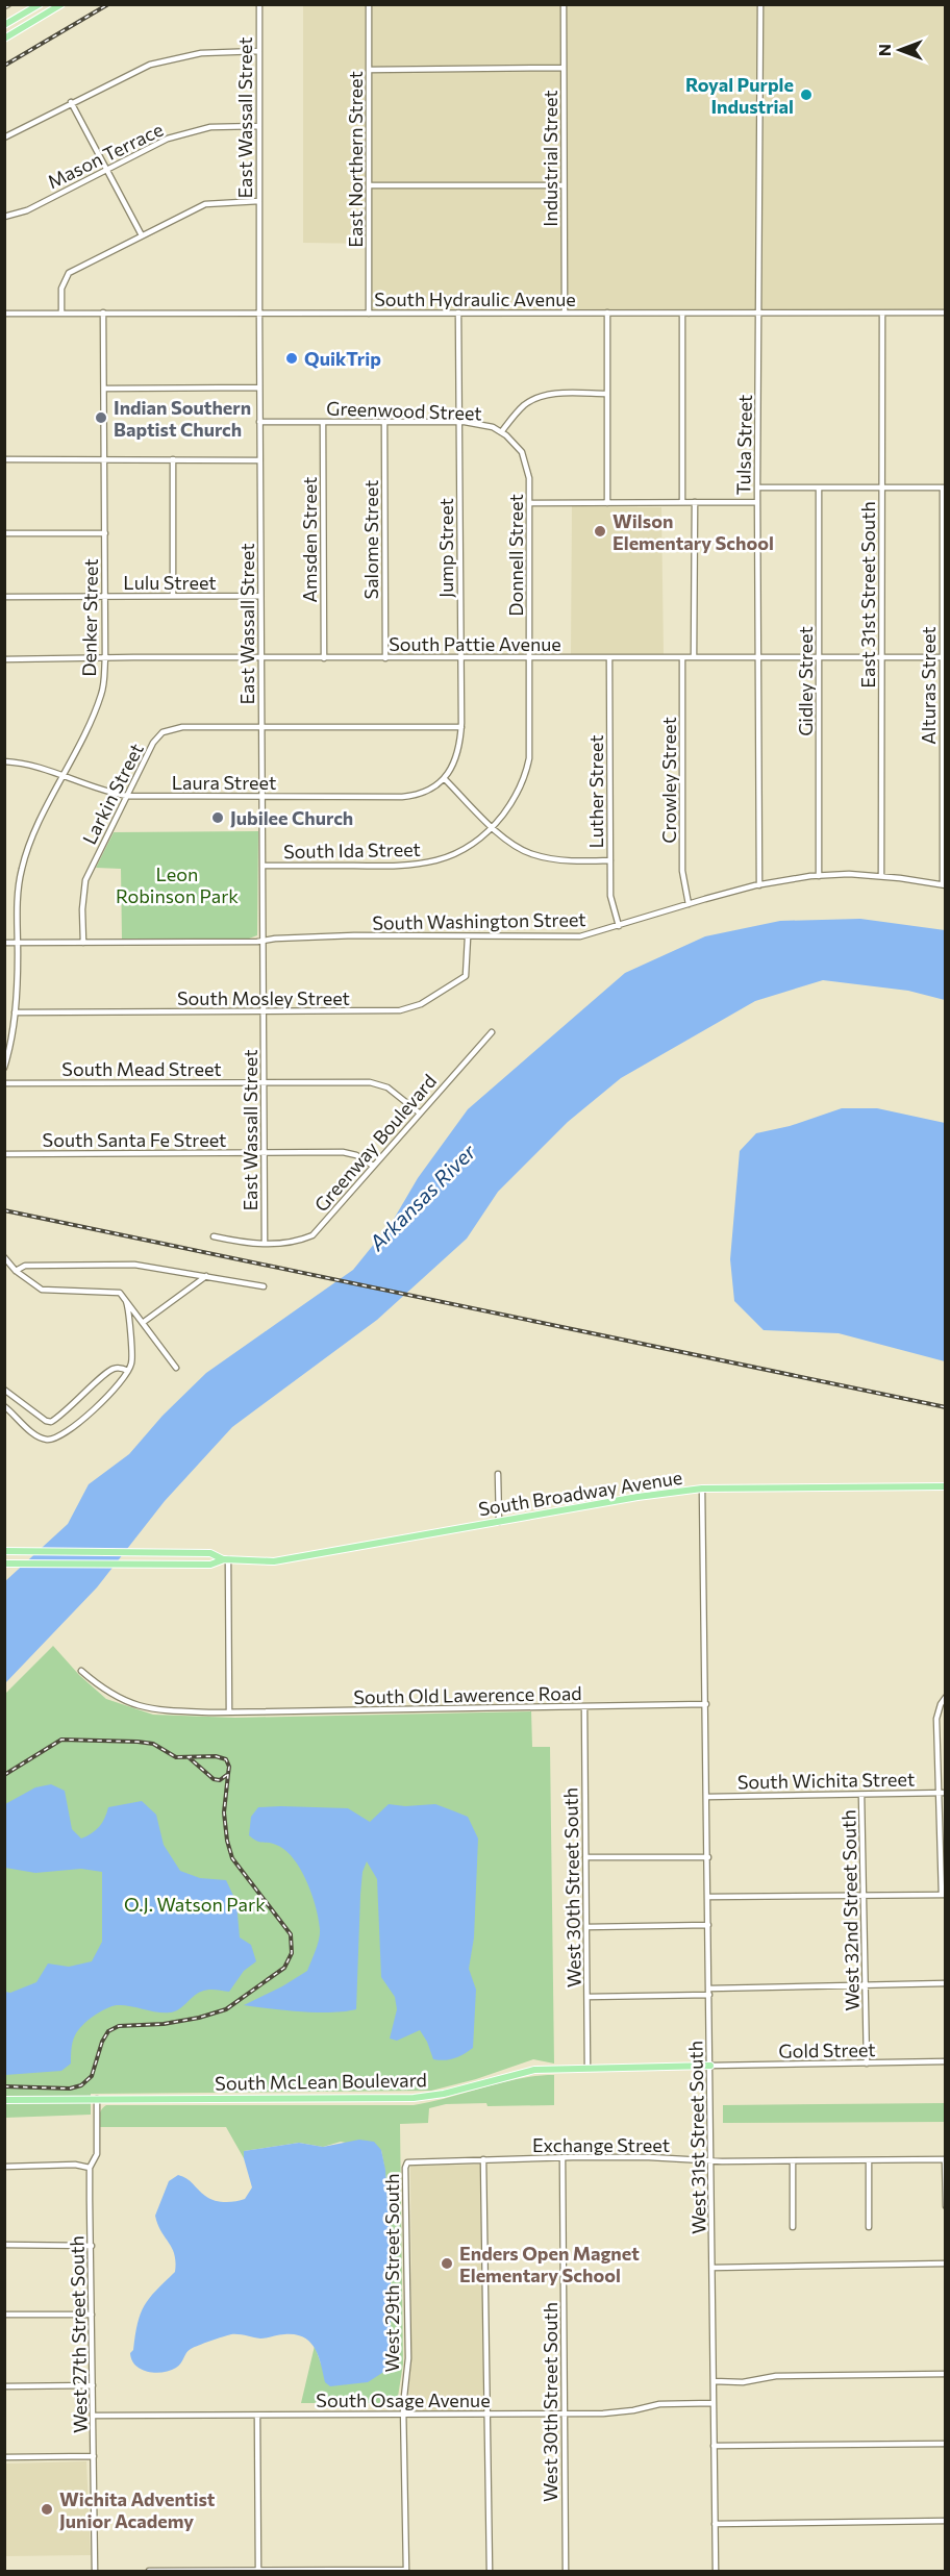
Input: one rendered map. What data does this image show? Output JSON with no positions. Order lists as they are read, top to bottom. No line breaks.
{"streets":{"main road":["South Broadway Avenue","South McLean Boulevard"],"street":["East Wassall Street","Mason Terrace","Industrial Street","East Northern Street","South Hydraulic Avenue","Greenwood Street","Tulsa Street","Amsden Street","Salome Street","Jump Street","Donnell Street","Lulu Street","East 31st Street South","Denker Street","South Pattie Avenue","Gidley Street","Alturas Street","Crowley Street","Laura Street","Luther Street","Larkin Street","South Ida Street","South Washington Street","South Mosley Street","South Mead Street","South Santa Fe Street","Greenway Boulevard","South Old Lawerence Road","South Wichita Street","West 30th Street South","West 32nd Street South","Gold Street","West 31st Street South","Exchange Street","West 29th Street South","West 27th Street South","South Osage Avenue"]},"crossings":[["East Wassall Street","Mason Terrace"],["East Wassall Street","South Hydraulic Avenue"],["East Wassall Street","Greenwood Street"],["East Wassall Street","Lulu Street"],["East Wassall Street","South Pattie Avenue"],["East Wassall Street","Laura Street"],["East Wassall Street","Larkin Street"],["East Wassall Street","South Ida Street"],["East Wassall Street","South Washington Street"],["East Wassall Street","South Mosley Street"],["East Wassall Street","South Mead Street"],["East Wassall Street","South Santa Fe Street"],["East Wassall Street","Greenway Boulevard"],["Industrial Street","South Hydraulic Avenue"],["East Northern Street","South Hydraulic Avenue"],["South Hydraulic Avenue","Tulsa Street"],["South Hydraulic Avenue","Jump Street"],["South Hydraulic Avenue","East 31st Street South"],["South Hydraulic Avenue","Denker Street"],["Greenwood Street","Amsden Street"],["Greenwood Street","Salome Street"],["Greenwood Street","Jump Street"],["Greenwood Street","Donnell Street"],["Tulsa Street","South Pattie Avenue"],["Tulsa Street","South Washington Street"],["Amsden Street","South Pattie Avenue"],["Salome Street","South Pattie Avenue"],["Jump Street","South Pattie Avenue"],["Jump Street","Laura Street"],["Jump Street","Larkin Street"],["Donnell Street","South Pattie Avenue"],["Donnell Street","South Ida Street"],["Lulu Street","Denker Street"],["East 31st Street South","South Pattie Avenue"],["East 31st Street South","South Washington Street"],["Denker Street","South Pattie Avenue"],["Denker Street","Laura Street"],["Denker Street","South Washington Street"],["Denker Street","South Mosley Street"],["South Pattie Avenue","Gidley Street"],["South Pattie Avenue","Alturas Street"],["South Pattie Avenue","Crowley Street"],["South Pattie Avenue","Luther Street"],["Gidley Street","South Washington Street"],["Alturas Street","South Washington Street"],["Crowley Street","South Washington Street"],["Laura Street","Larkin Street"],["Luther Street","South Washington Street"],["Larkin Street","South Washington Street"],["South Washington Street","South Mosley Street"],["South Mead Street","Greenway Boulevard"],["South Santa Fe Street","Greenway Boulevard"],["South Old Lawerence Road","West 30th Street South"],["South Old Lawerence Road","West 31st Street South"],["South Wichita Street","West 32nd Street South"],["South Wichita Street","West 31st Street South"],["West 30th Street South","South McLean Boulevard"],["West 30th Street South","Exchange Street"],["West 30th Street South","South Osage Avenue"],["West 32nd Street South","Gold Street"],["Gold Street","South McLean Boulevard"],["Gold Street","West 31st Street South"],["South McLean Boulevard","West 31st Street South"],["South McLean Boulevard","West 27th Street South"],["West 31st Street South","Exchange Street"],["West 31st Street South","South Osage Avenue"],["Exchange Street","West 29th Street South"],["West 29th Street South","South Osage Avenue"],["West 27th Street South","South Osage Avenue"]],"water":["Arkansas River"],"parks":["Leon Robinson Park","O.J. Watson Park"],"places":["Royal Purple Industrial","QuikTrip","Indian Southern Baptist Church","Wilson Elementary School","Jubilee Church","Enders Open Magnet Elementary School","Wichita Adventist Junior Academy"],"north":"left"}
